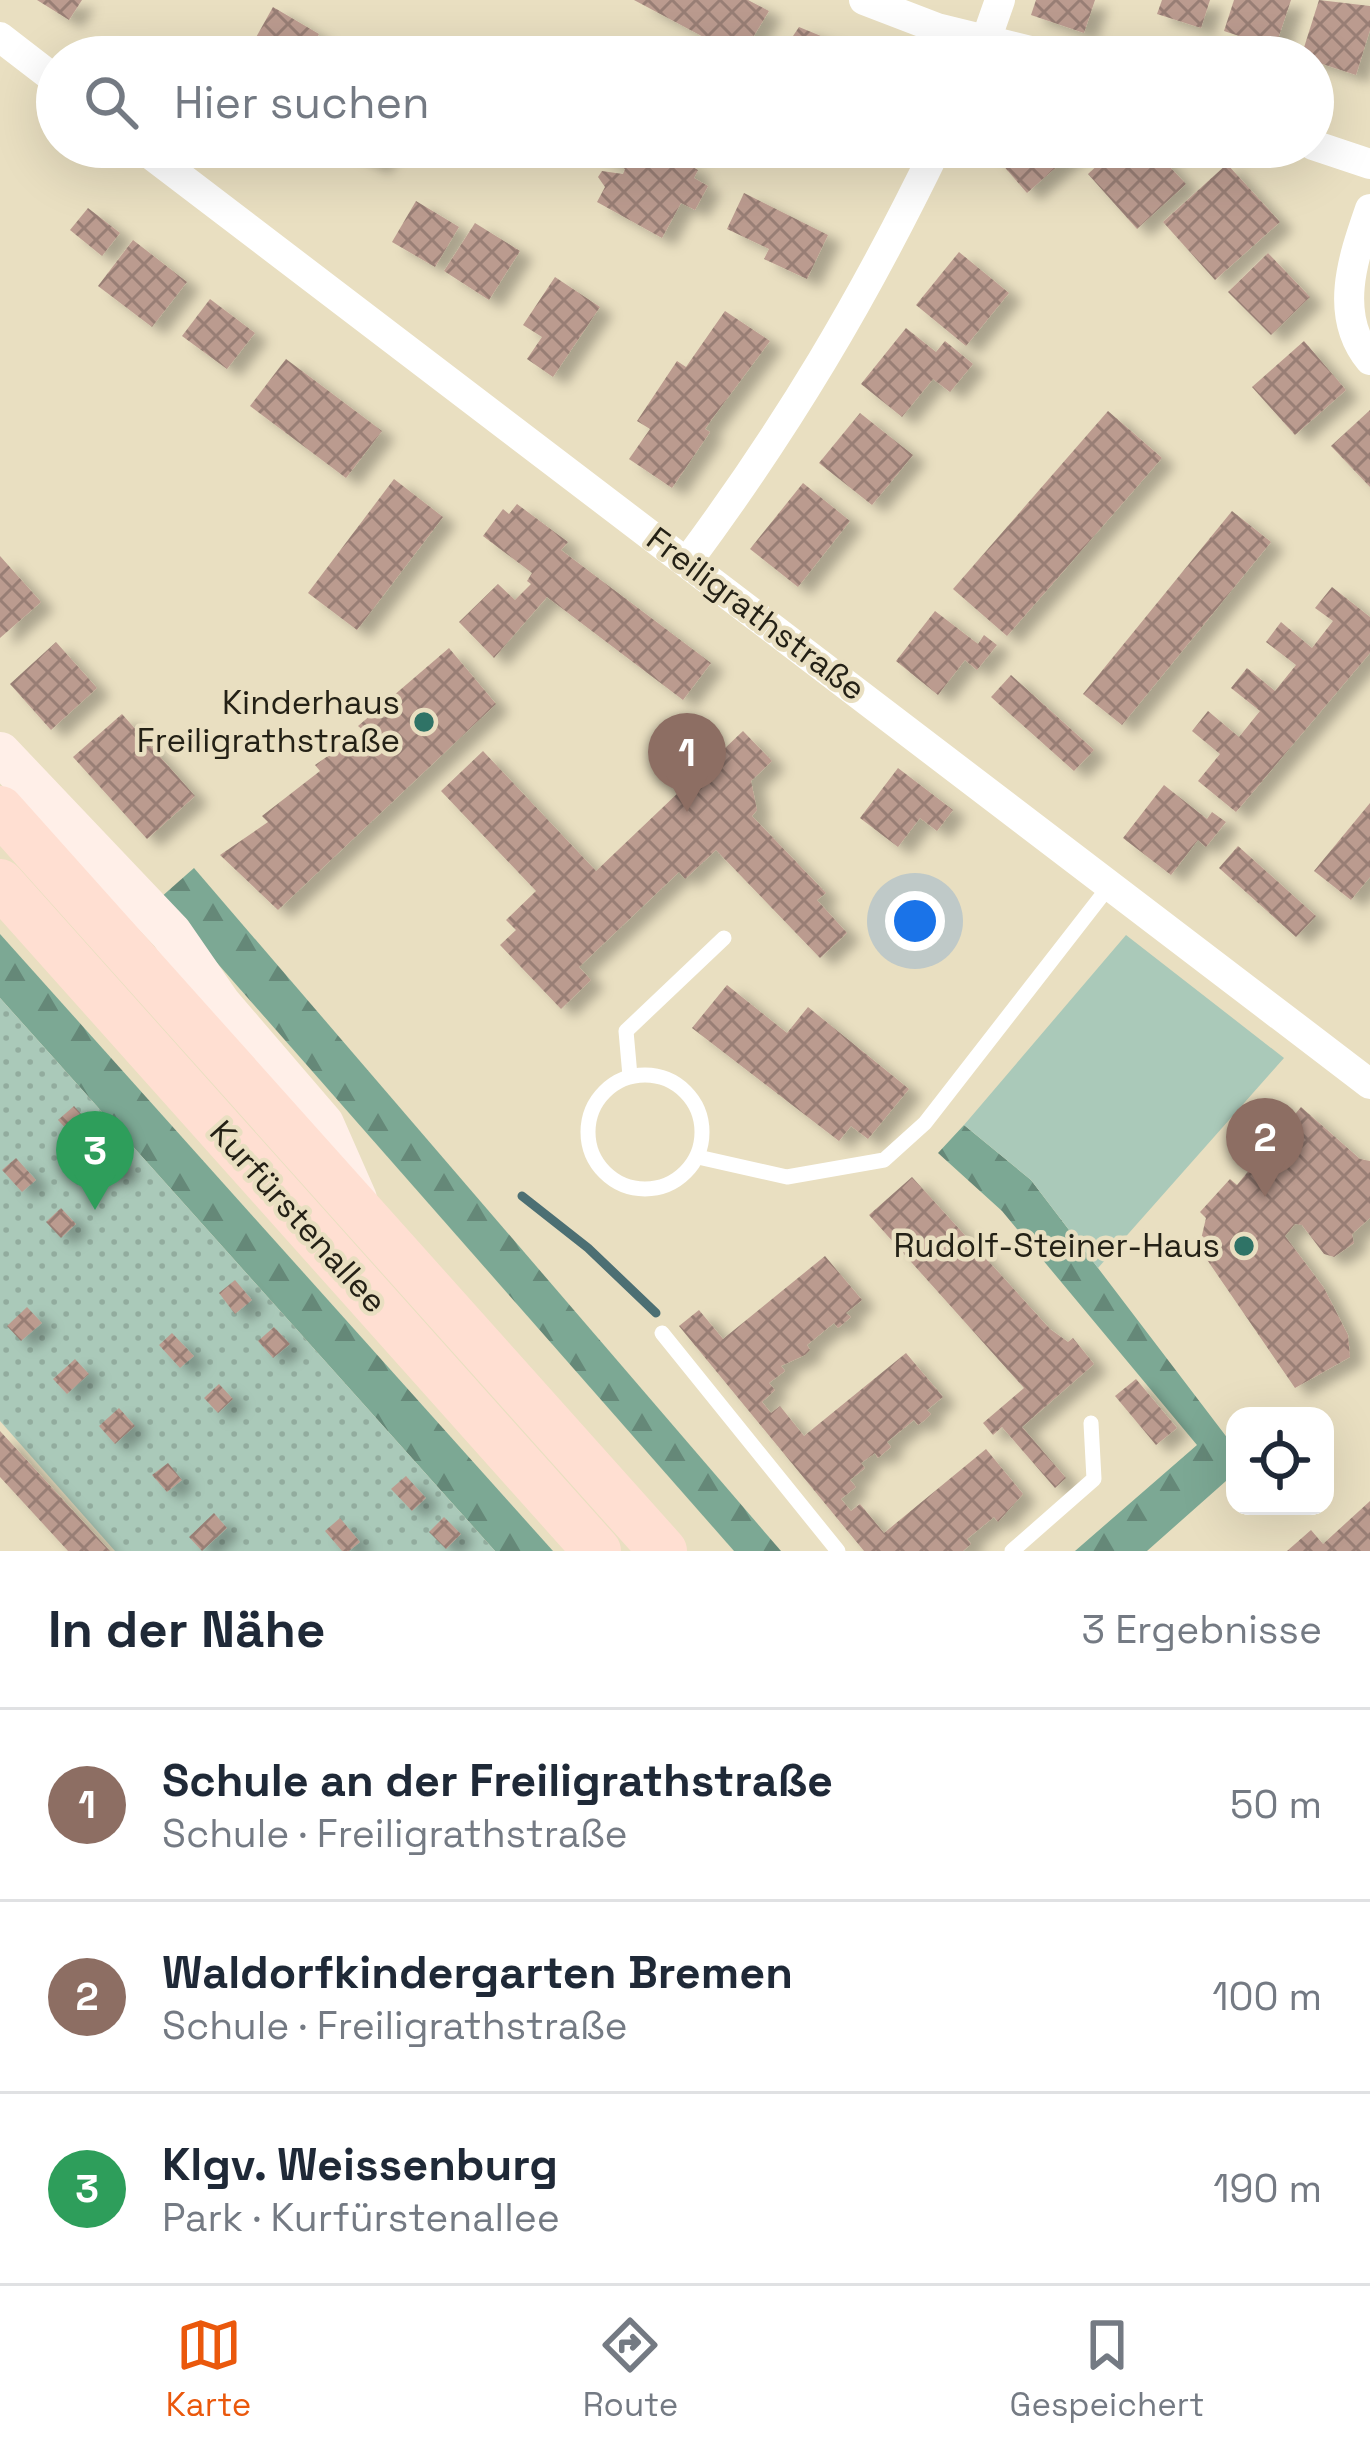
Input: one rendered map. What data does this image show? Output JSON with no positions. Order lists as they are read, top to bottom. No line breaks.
{"streets":{"main road":["Kurfürstenallee"],"street":["Freiligrathstraße"]},"places":["Kinderhaus Freiligrathstraße","Rudolf-Steiner-Haus"],"page":{"search":"Hier suchen","pins":["1","2","3"],"heading":["In der Nähe","3 Ergebnisse"],"list":[{"mark":"1","name":"Schule an der Freiligrathstraße","note":"Schule · Freiligrathstraße","value":"50 m"},{"mark":"2","name":"Waldorfkindergarten Bremen","note":"Schule · Freiligrathstraße","value":"100 m"},{"mark":"3","name":"Klgv. Weissenburg","note":"Park · Kurfürstenallee","value":"190 m"}],"nav":["Karte","Route","Gespeichert"]}}
